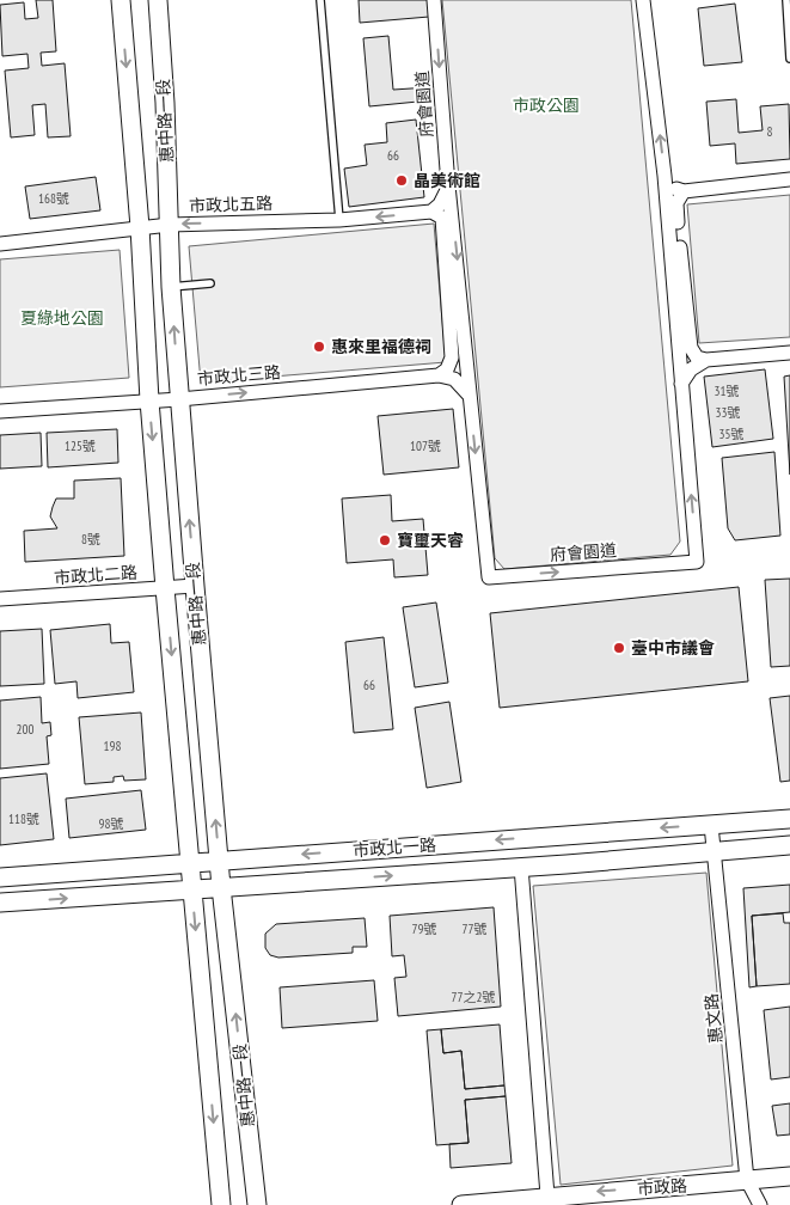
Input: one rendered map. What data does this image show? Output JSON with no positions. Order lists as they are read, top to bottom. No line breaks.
{"streets":{"street":["府會園道","惠中路一段","市政北五路","市政北三路","市政北二路","市政北一路","惠文路","市政路"]},"crossings":[["惠中路一段","市政北五路"],["惠中路一段","市政北三路"],["惠中路一段","市政北二路"],["惠中路一段","市政北一路"],["市政北一路","惠文路"],["惠文路","市政路"]],"one_way":["市政北五路","市政北三路","市政路"],"parks":["市政公園","夏綠地公園"],"places":["晶美術館","惠來里福德祠","寶璽天睿","臺中市議會"],"house_numbers":["8","66","168號","31號","33號","35號","125號","107號","8號","66","200","198","118號","98號","79號","77號","77之2號"]}
